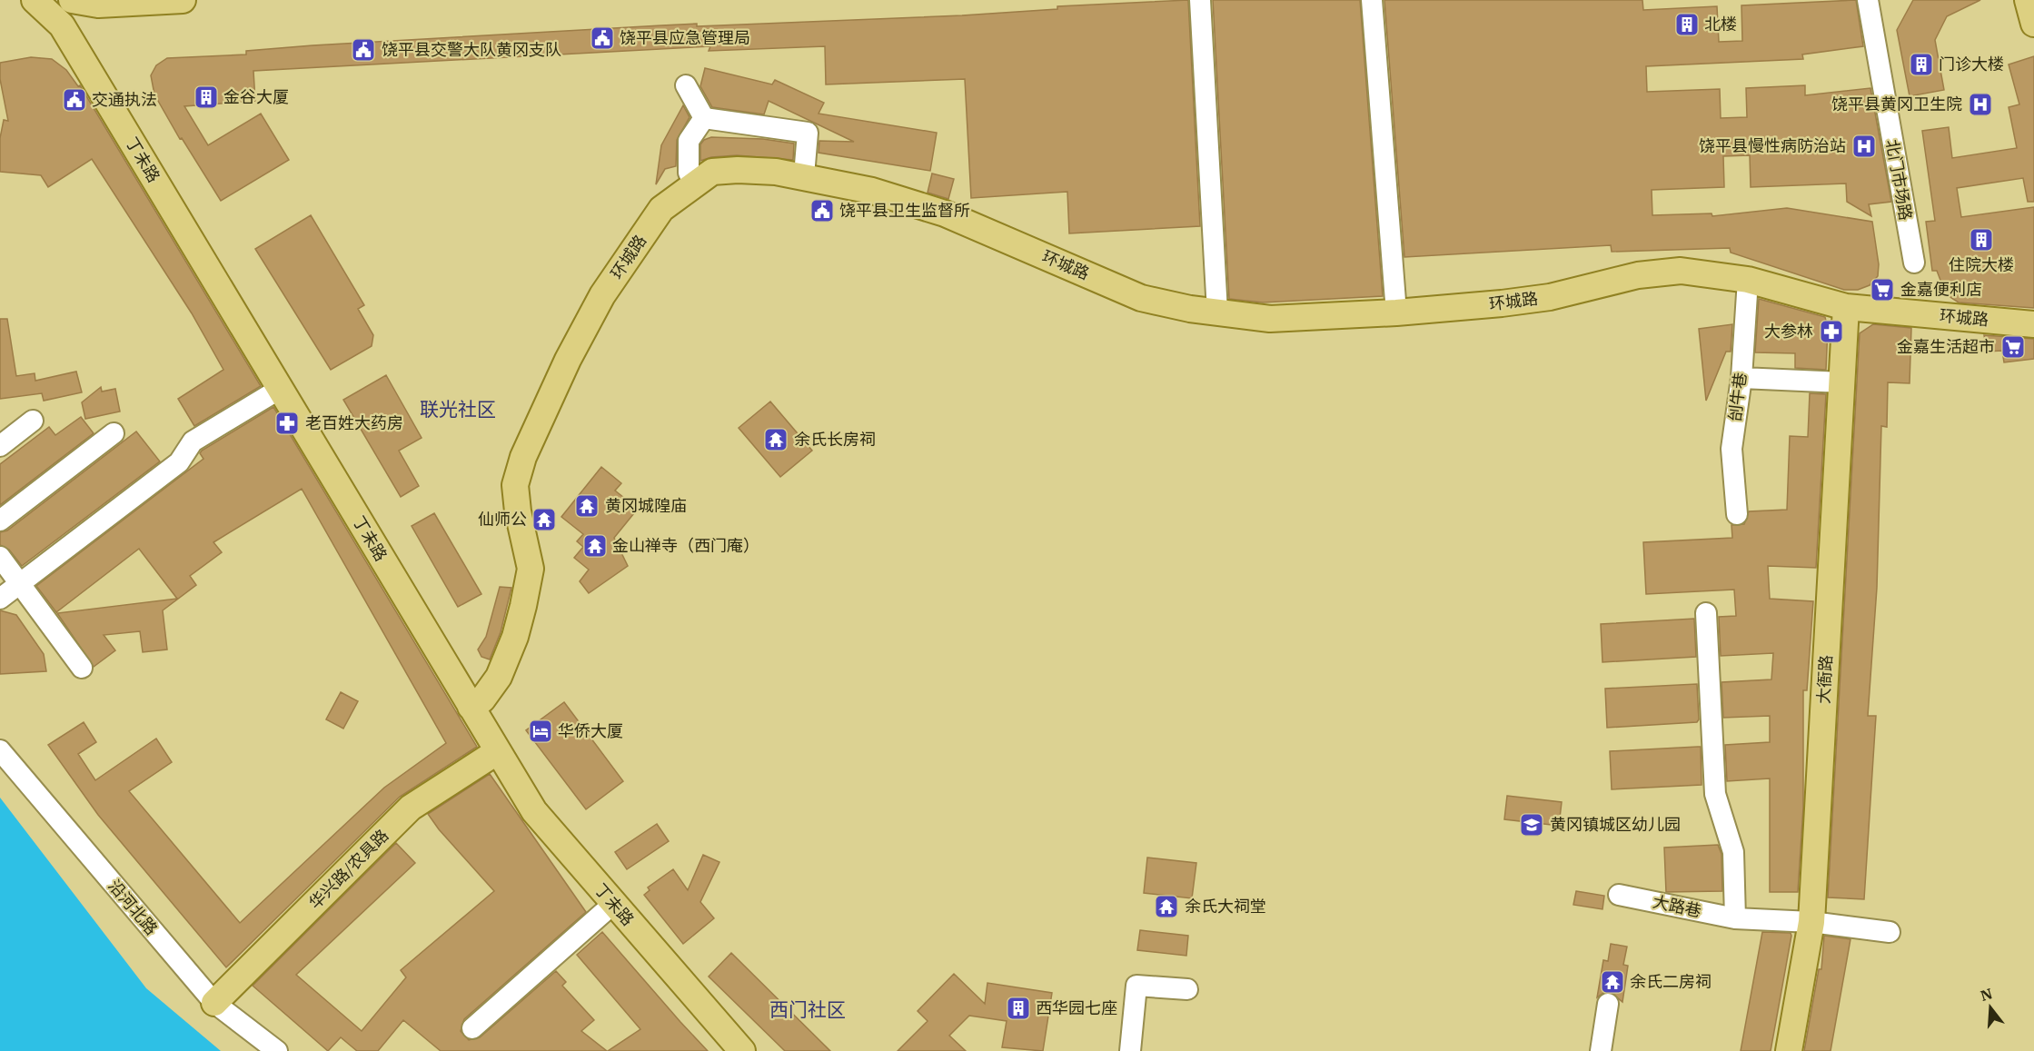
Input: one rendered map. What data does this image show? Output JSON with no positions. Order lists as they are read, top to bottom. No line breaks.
{"streets":{"main road":["丁未路","环城路","大衙路","华兴路/农具路"],"street":["北门市场路","刣牛巷","大路巷","沿河北路"]},"crossings":[["丁未路","环城路"],["丁未路","华兴路/农具路"],["环城路","刣牛巷"],["环城路","大衙路"],["大衙路","大路巷"],["华兴路/农具路","沿河北路"]],"districts":["联光社区","西门社区"],"places":{"building":["北楼","门诊大楼","金谷大厦","住院大楼","西华园七座"],"public building":["饶平县应急管理局","饶平县交警大队黄冈支队","交通执法","饶平县卫生监督所"],"hospital":["饶平县黄冈卫生院","饶平县慢性病防治站"],"supermarket":["金嘉便利店","金嘉生活超市"],"pharmacy":["大参林","老百姓大药房"],"temple":["余氏长房祠","黄冈城隍庙","仙师公","金山禅寺（西门庵）","余氏大祠堂","余氏二房祠"],"hotel":["华侨大厦"],"school or university":["黄冈镇城区幼儿园"]},"north":"top"}
